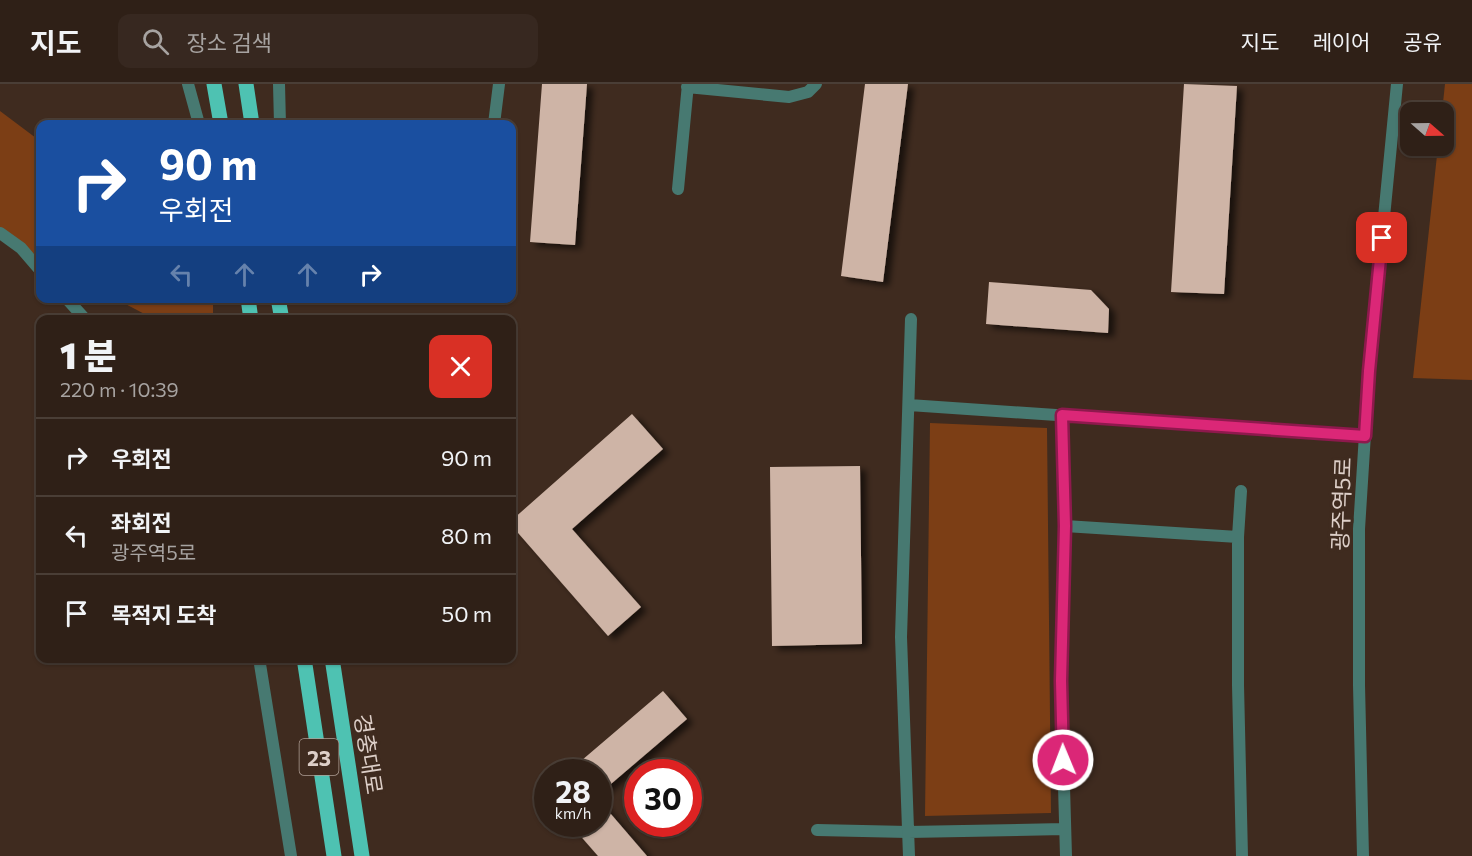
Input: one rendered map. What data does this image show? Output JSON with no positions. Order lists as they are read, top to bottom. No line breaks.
{"streets":{"main road":["경충대로","23"],"street":["광주역5로"]},"north":"right","page":{"header":"지도","search":"장소 검색","nav":["지도","레이어","공유"],"turn":["90 m","우회전"],"heading":["1 분","220 m · 10:39"],"list":[{"name":"우회전","value":"90 m"},{"name":"좌회전","note":"광주역5로","value":"80 m"},{"name":"목적지 도착","value":"50 m"}],"speed":"28 km/h","limit":"30"}}
